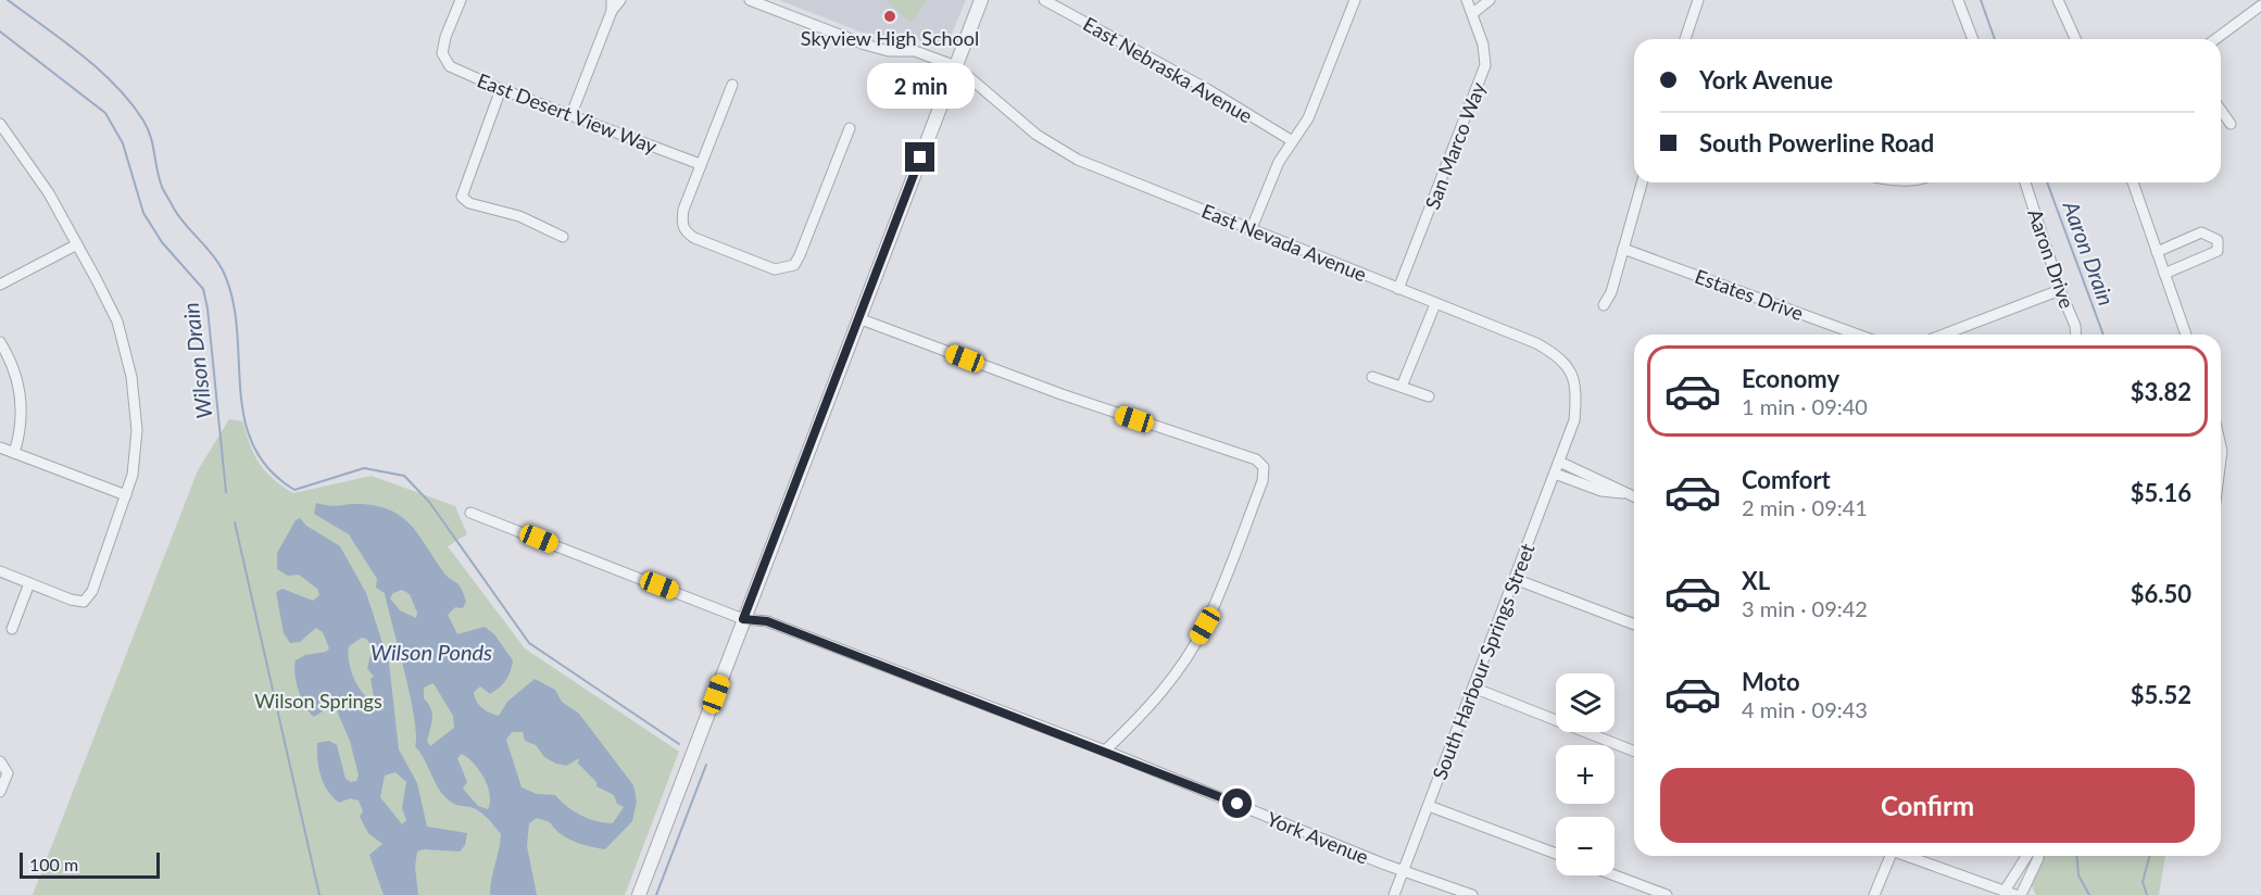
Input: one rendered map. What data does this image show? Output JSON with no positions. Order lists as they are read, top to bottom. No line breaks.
{"streets":{"street":["East Nebraska Avenue","East Desert View Way","San Marco Way","East Nevada Avenue","Aaron Drive","Estates Drive","South Harbour Springs Street","York Avenue"]},"crossings":[["San Marco Way","East Nevada Avenue"],["East Nevada Avenue","South Harbour Springs Street"],["South Harbour Springs Street","York Avenue"]],"water":["Aaron Drain","Wilson Drain","Wilson Ponds"],"parks":["Wilson Springs"],"places":["Skyview High School"],"scale_bar":"100 m","page":{"banner":["York Avenue","South Powerline Road"],"bubble":"2 min","list":[{"name":"Economy","note":"1 min · 09:40","value":"$3.82"},{"name":"Comfort","note":"2 min · 09:41","value":"$5.16"},{"name":"XL","note":"3 min · 09:42","value":"$6.50"},{"name":"Moto","note":"4 min · 09:43","value":"$5.52"}],"map_buttons":["+","−"],"buttons":"Confirm","scale":"100 m"}}
